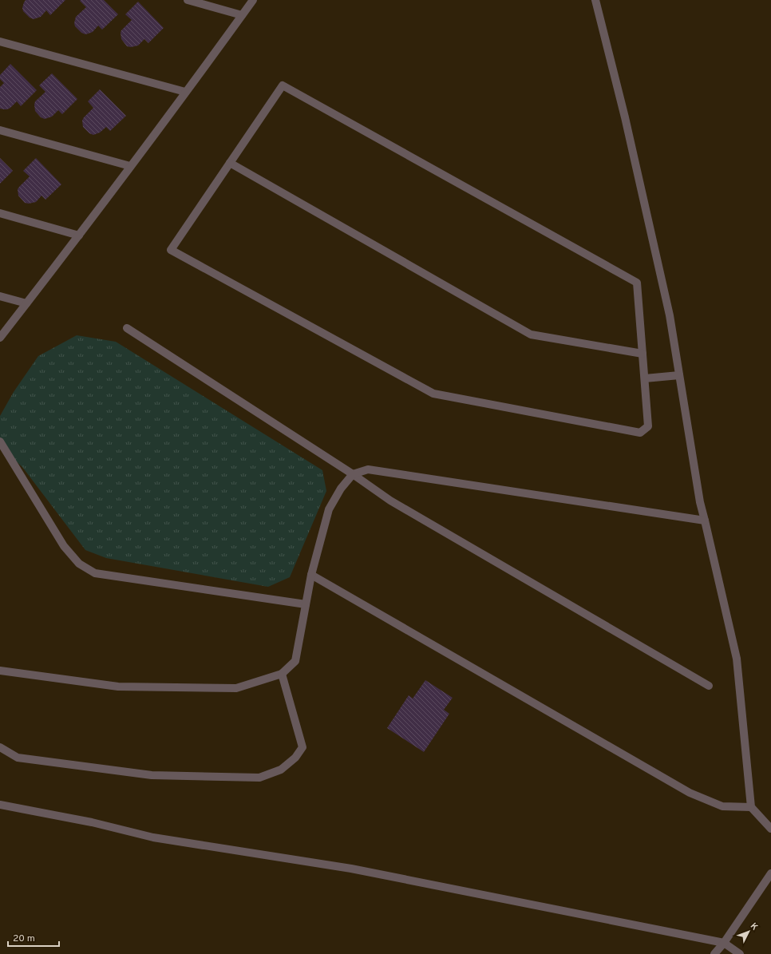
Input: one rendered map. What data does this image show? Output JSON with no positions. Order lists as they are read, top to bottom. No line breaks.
{"scale_bar":"20 m","north":"top right"}
